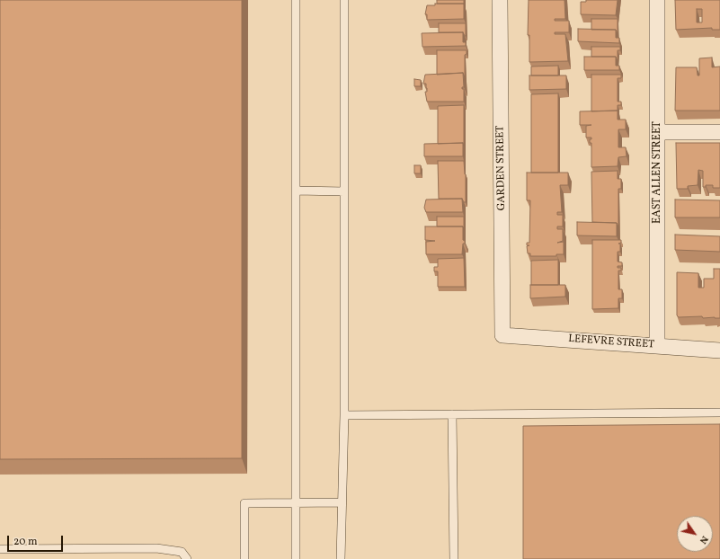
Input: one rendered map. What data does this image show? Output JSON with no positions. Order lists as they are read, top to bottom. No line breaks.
{"streets":{"street":["GARDEN STREET","EAST ALLEN STREET","LEFEVRE STREET"]},"crossings":[["GARDEN STREET","LEFEVRE STREET"],["EAST ALLEN STREET","LEFEVRE STREET"]],"scale_bar":"20 m","north":"bottom right"}
